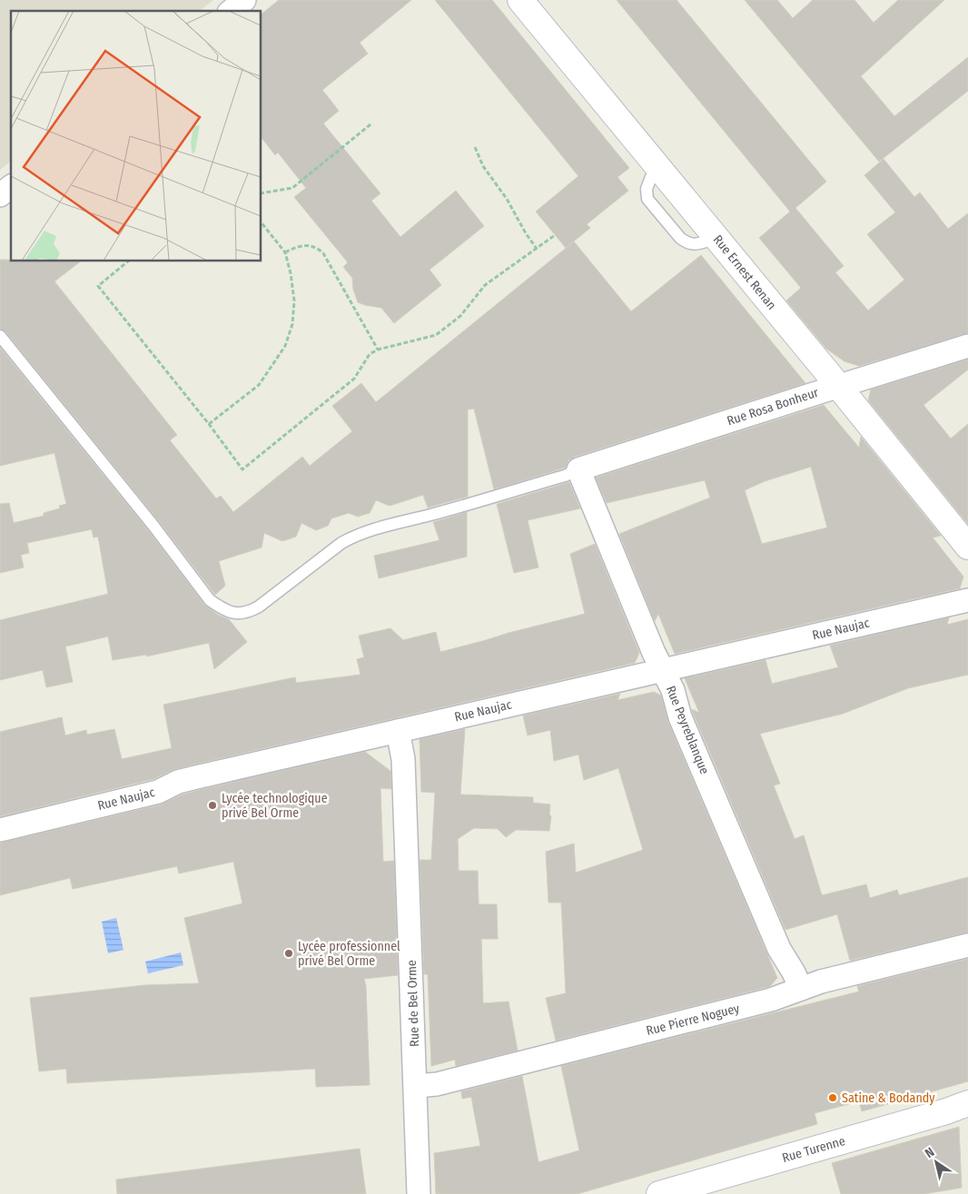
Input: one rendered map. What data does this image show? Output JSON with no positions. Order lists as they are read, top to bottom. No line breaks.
{"streets":{"street":["Rue Ernest Renan","Rue Rosa Bonheur","Rue Naujac","Rue Peyreblanque","Rue de Bel Orme","Rue Pierre Noguey","Rue Turenne"]},"crossings":[["Rue Ernest Renan","Rue Rosa Bonheur"],["Rue Rosa Bonheur","Rue Peyreblanque"],["Rue Naujac","Rue Peyreblanque"],["Rue Naujac","Rue de Bel Orme"],["Rue Peyreblanque","Rue Pierre Noguey"],["Rue de Bel Orme","Rue Pierre Noguey"]],"places":["Lycée technologique privé Bel Orme","Lycée professionnel privé Bel Orme","Satine & Bodandy"],"north":"top left"}
